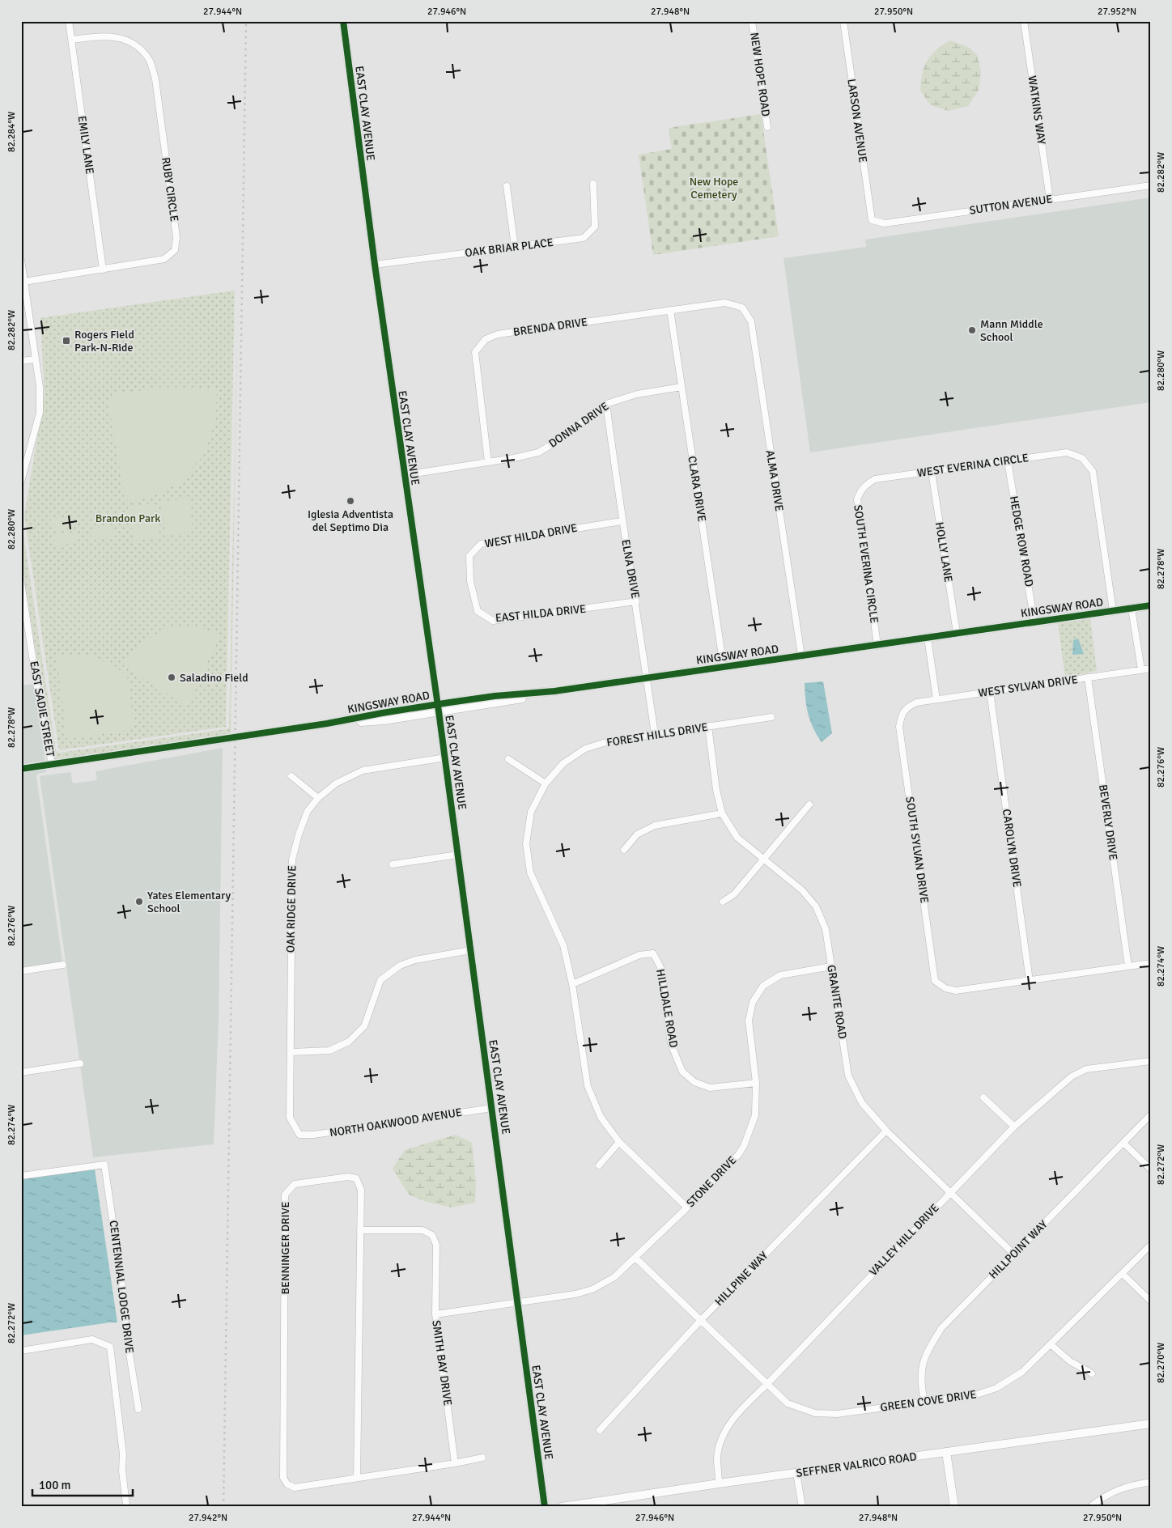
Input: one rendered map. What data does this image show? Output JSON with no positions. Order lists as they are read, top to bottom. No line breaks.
{"streets":{"street":["NEW HOPE ROAD","WATKINS WAY","EAST CLAY AVENUE","LARSON AVENUE","EMILY LANE","RUBY CIRCLE","SUTTON AVENUE","OAK BRIAR PLACE","BRENDA DRIVE","DONNA DRIVE","WEST EVERINA CIRCLE","ALMA DRIVE","CLARA DRIVE","WEST HILDA DRIVE","HEDGE ROW ROAD","HOLLY LANE","SOUTH EVERINA CIRCLE","ELNA DRIVE","KINGSWAY ROAD","EAST HILDA DRIVE","WEST SYLVAN DRIVE","EAST SADIE STREET","FOREST HILLS DRIVE","BEVERLY DRIVE","CAROLYN DRIVE","SOUTH SYLVAN DRIVE","OAK RIDGE DRIVE","GRANITE ROAD","HILLDALE ROAD","NORTH OAKWOOD AVENUE","STONE DRIVE","VALLEY HILL DRIVE","BENNINGER DRIVE","HILLPOINT WAY","HILLPINE WAY","CENTENNIAL LODGE DRIVE","SMITH BAY DRIVE","GREEN COVE DRIVE","SEFFNER VALRICO ROAD"]},"crossings":[["WATKINS WAY","SUTTON AVENUE"],["EAST CLAY AVENUE","OAK BRIAR PLACE"],["EAST CLAY AVENUE","DONNA DRIVE"],["EAST CLAY AVENUE","KINGSWAY ROAD"],["EAST CLAY AVENUE","OAK RIDGE DRIVE"],["EAST CLAY AVENUE","NORTH OAKWOOD AVENUE"],["EAST CLAY AVENUE","STONE DRIVE"],["LARSON AVENUE","SUTTON AVENUE"],["EMILY LANE","RUBY CIRCLE"],["BRENDA DRIVE","DONNA DRIVE"],["BRENDA DRIVE","ALMA DRIVE"],["BRENDA DRIVE","CLARA DRIVE"],["DONNA DRIVE","CLARA DRIVE"],["DONNA DRIVE","ELNA DRIVE"],["WEST EVERINA CIRCLE","HEDGE ROW ROAD"],["WEST EVERINA CIRCLE","HOLLY LANE"],["WEST EVERINA CIRCLE","SOUTH EVERINA CIRCLE"],["WEST EVERINA CIRCLE","KINGSWAY ROAD"],["ALMA DRIVE","KINGSWAY ROAD"],["CLARA DRIVE","KINGSWAY ROAD"],["WEST HILDA DRIVE","ELNA DRIVE"],["WEST HILDA DRIVE","EAST HILDA DRIVE"],["HEDGE ROW ROAD","KINGSWAY ROAD"],["HOLLY LANE","KINGSWAY ROAD"],["SOUTH EVERINA CIRCLE","KINGSWAY ROAD"],["ELNA DRIVE","KINGSWAY ROAD"],["ELNA DRIVE","EAST HILDA DRIVE"],["ELNA DRIVE","FOREST HILLS DRIVE"],["KINGSWAY ROAD","EAST SADIE STREET"],["WEST SYLVAN DRIVE","BEVERLY DRIVE"],["WEST SYLVAN DRIVE","CAROLYN DRIVE"],["WEST SYLVAN DRIVE","SOUTH SYLVAN DRIVE"],["FOREST HILLS DRIVE","GRANITE ROAD"],["FOREST HILLS DRIVE","HILLDALE ROAD"],["FOREST HILLS DRIVE","STONE DRIVE"],["CAROLYN DRIVE","SOUTH SYLVAN DRIVE"],["OAK RIDGE DRIVE","NORTH OAKWOOD AVENUE"],["GRANITE ROAD","STONE DRIVE"],["GRANITE ROAD","VALLEY HILL DRIVE"],["GRANITE ROAD","HILLPOINT WAY"],["GRANITE ROAD","HILLPINE WAY"],["HILLDALE ROAD","STONE DRIVE"],["STONE DRIVE","SMITH BAY DRIVE"],["STONE DRIVE","GREEN COVE DRIVE"],["VALLEY HILL DRIVE","GREEN COVE DRIVE"],["VALLEY HILL DRIVE","SEFFNER VALRICO ROAD"],["BENNINGER DRIVE","SMITH BAY DRIVE"],["HILLPOINT WAY","GREEN COVE DRIVE"],["HILLPINE WAY","GREEN COVE DRIVE"]],"parks":["New Hope Cemetery","Brandon Park"],"places":{"other":["Mann Middle School","Iglesia Adventista del Septimo Dia","Saladino Field","Yates Elementary School"],"transit":["Rogers Field Park-N-Ride"]},"scale_bar":"100 m","coordinates":["27.944°N","27.946°N","27.948°N","27.950°N","27.952°N","82.284°W","82.282°W","82.280°W","82.278°W","82.276°W","82.274°W","82.272°W","82.270°W","27.942°N"]}
